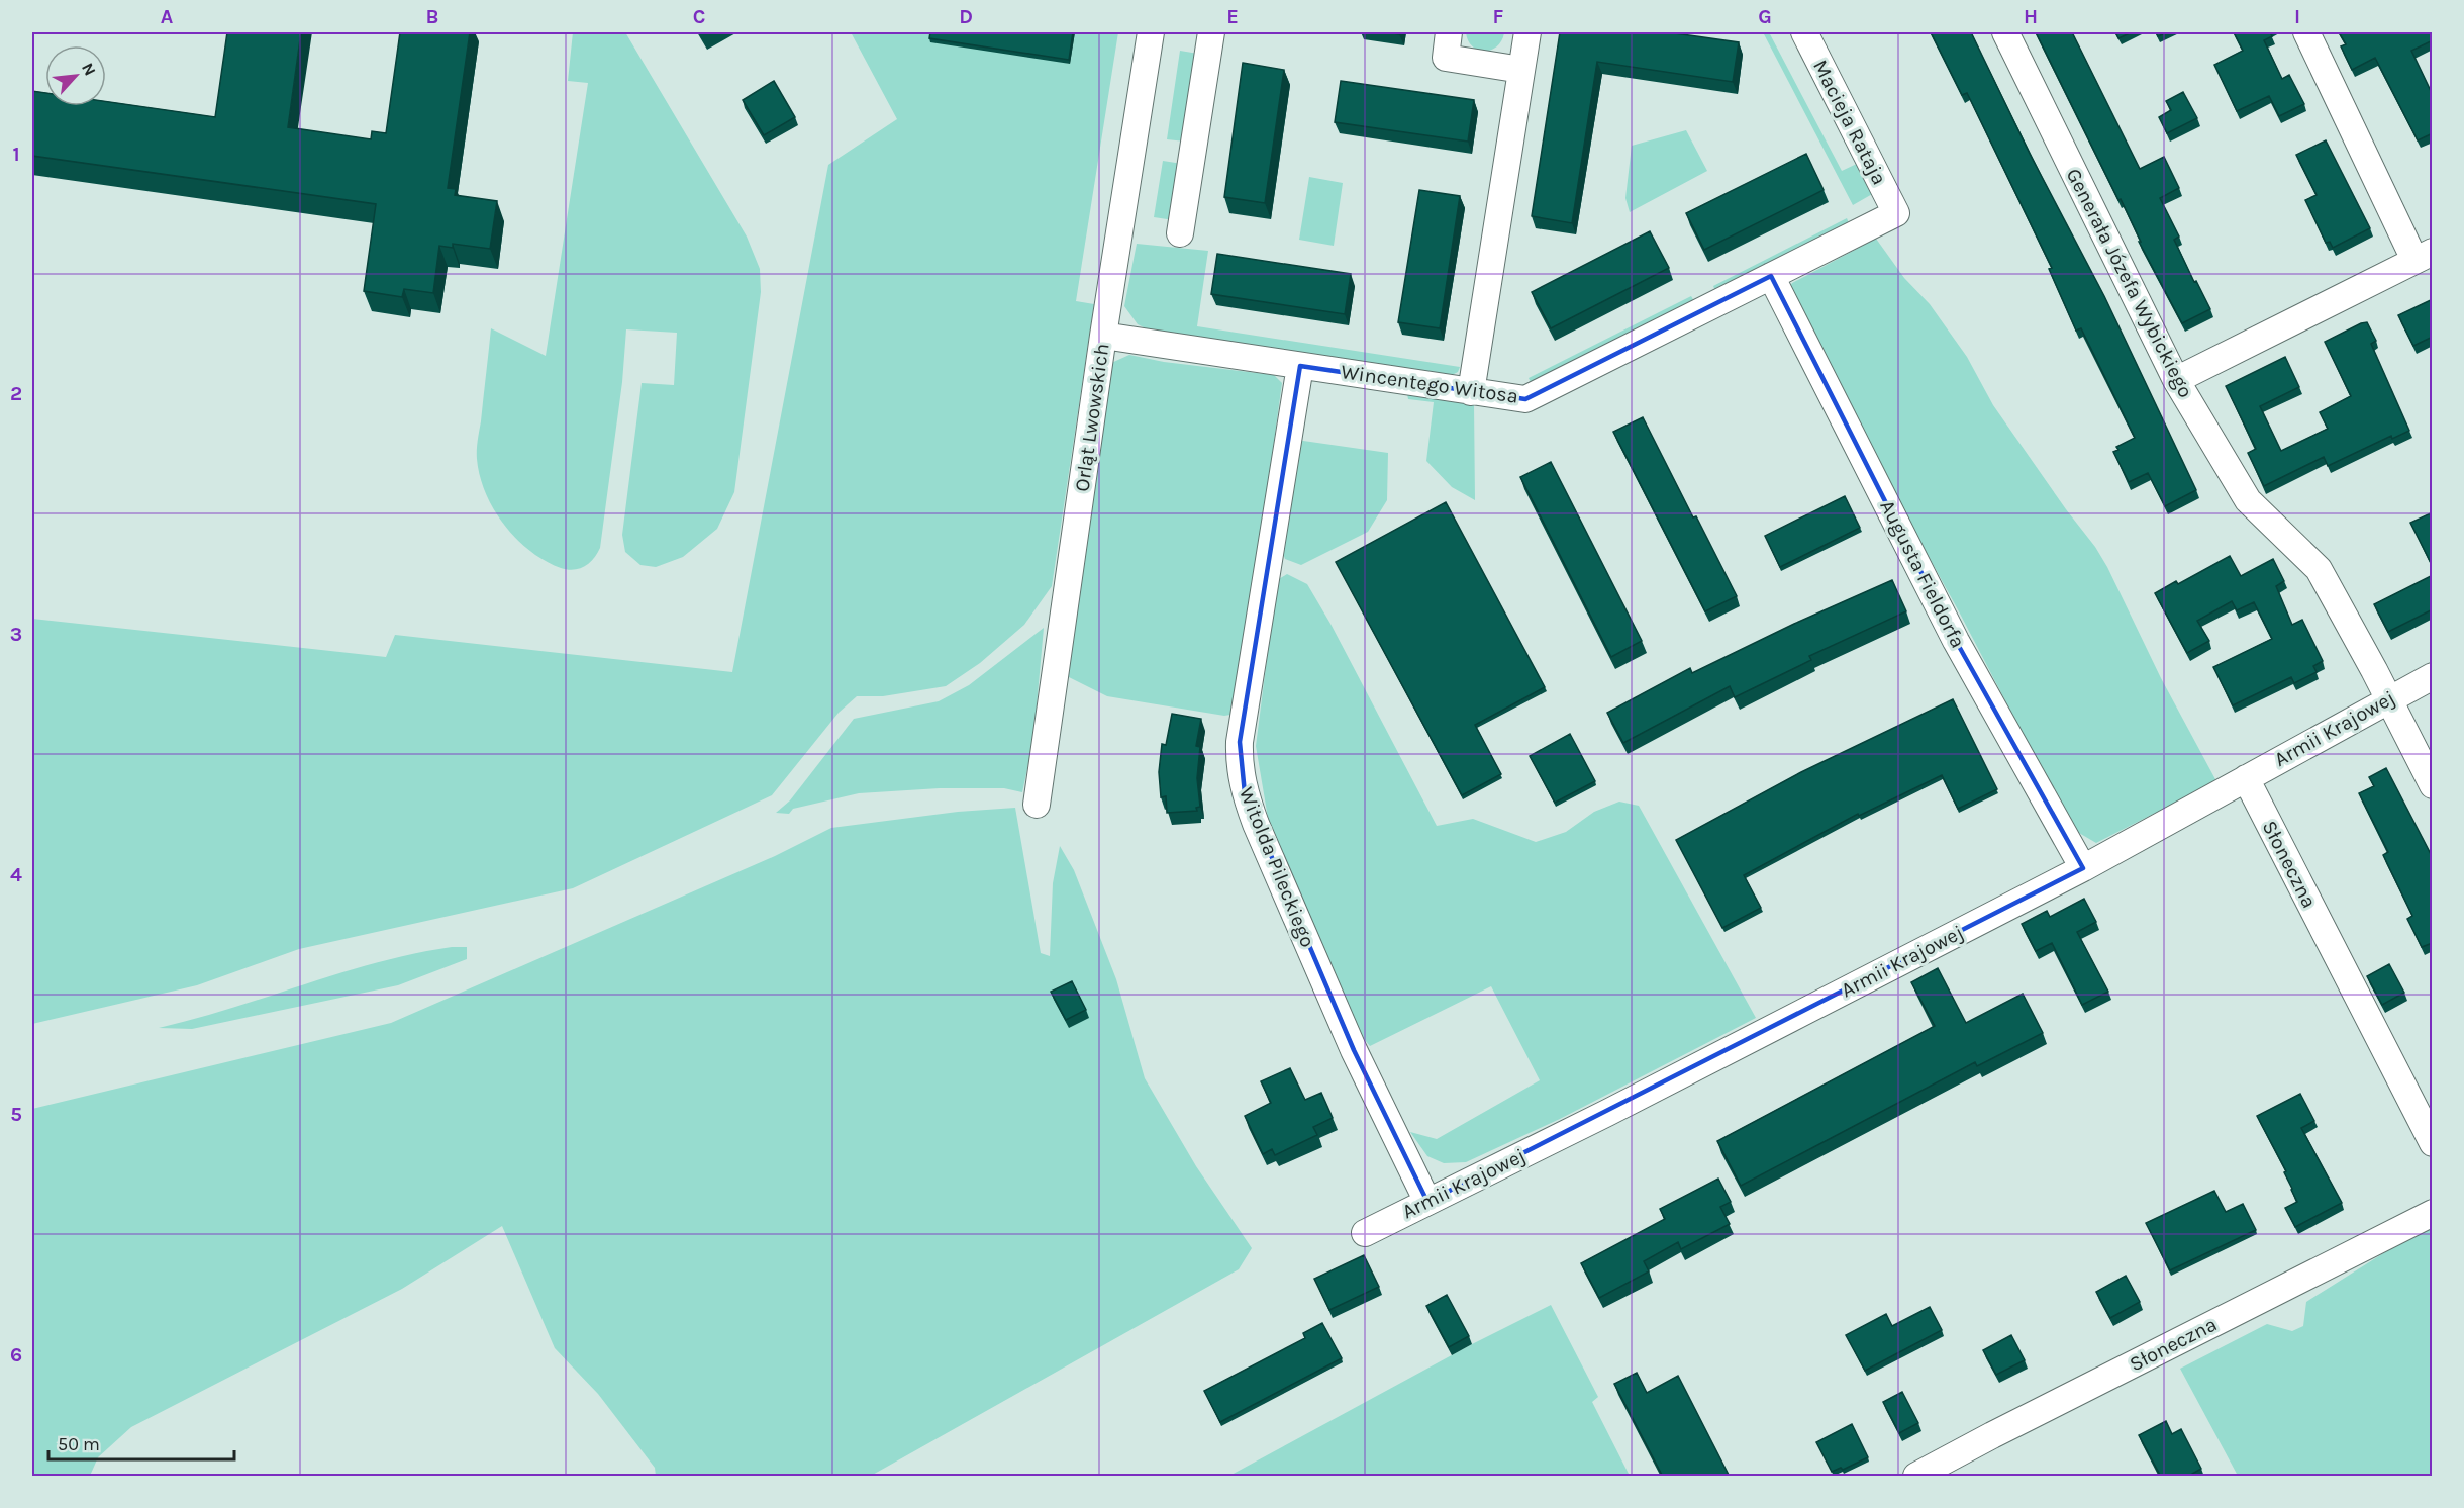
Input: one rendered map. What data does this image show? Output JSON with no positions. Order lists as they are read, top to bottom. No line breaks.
{"streets":{"street":["Macieja Rataja","Generała Józefa Wybickiego","Wincentego Witosa","Orląt Lwowskich","Augusta Fieldorfa","Armii Krajowej","Słoneczna","Witolda Pileckiego"]},"crossings":[["Macieja Rataja","Wincentego Witosa"],["Generała Józefa Wybickiego","Armii Krajowej"],["Wincentego Witosa","Orląt Lwowskich"],["Wincentego Witosa","Augusta Fieldorfa"],["Wincentego Witosa","Witolda Pileckiego"],["Augusta Fieldorfa","Armii Krajowej"],["Armii Krajowej","Słoneczna"],["Armii Krajowej","Witolda Pileckiego"]],"scale_bar":"50 m","north":"top right","grid":{"columns":["A","B","C","D","E","F","G","H","I"],"rows":["1","2","3","4","5","6"]}}
